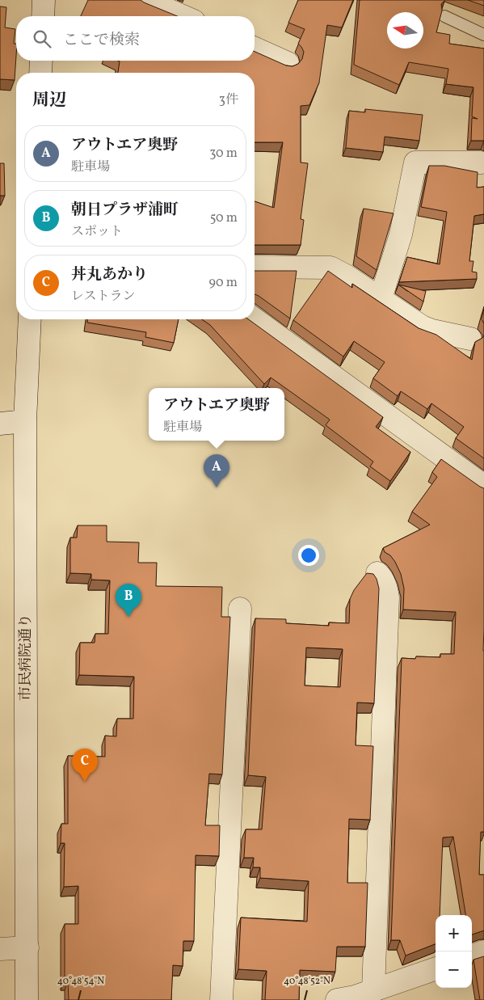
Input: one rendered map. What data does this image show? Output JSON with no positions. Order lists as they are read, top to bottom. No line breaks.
{"streets":{"street":["市民病院通り"]},"north":"left","page":{"search":"ここで検索","heading":["周辺","3件"],"list":[{"mark":"A","name":"アウトエア奥野","note":"駐車場","value":"30 m"},{"mark":"B","name":"朝日プラザ浦町","note":"スポット","value":"50 m"},{"mark":"C","name":"丼丸あかり","note":"レストラン","value":"90 m"}],"popup":["アウトエア奥野","駐車場"],"pins":["A","B","C"],"map_buttons":["+","−"]},"coordinates":["40°48'54\"N","40°48'52\"N"]}
